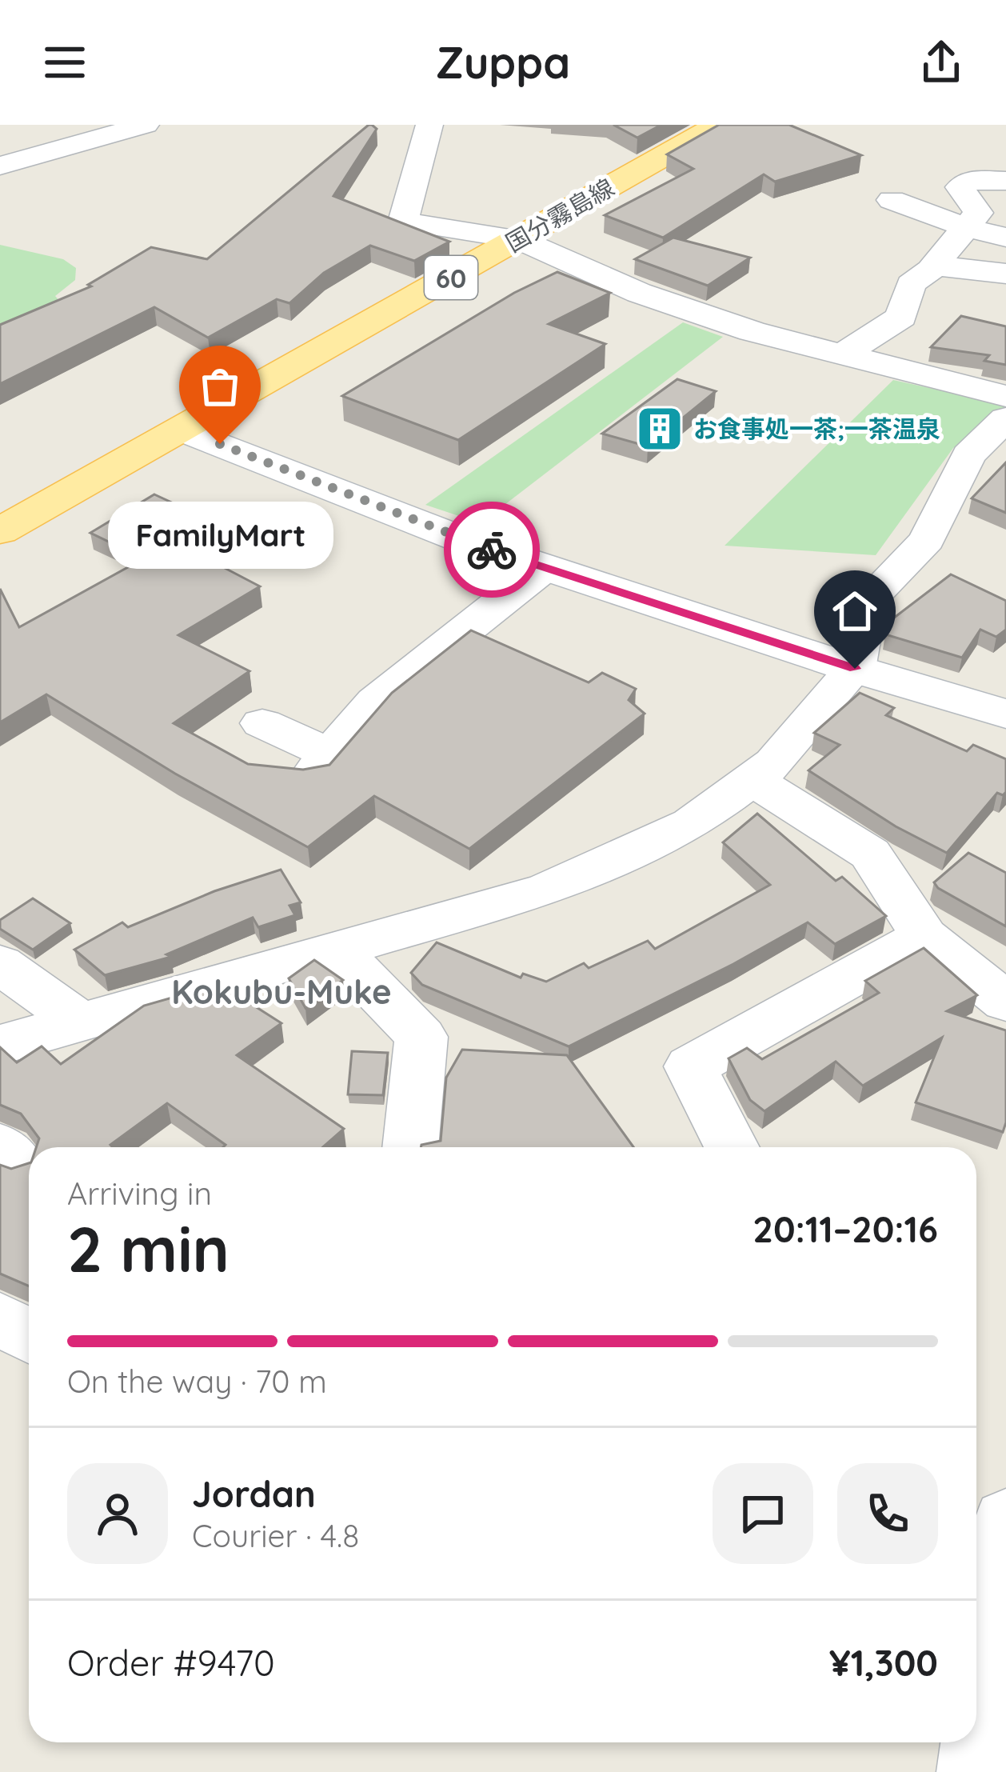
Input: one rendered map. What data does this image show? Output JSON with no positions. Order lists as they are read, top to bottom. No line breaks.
{"streets":{"main road":["国分霧島線","60"]},"districts":["Kokubu-Muke"],"places":{"building":["お食事処一茶;一茶温泉"],"other":["FamilyMart"]},"page":{"header":"Zuppa","bubble":"FamilyMart","heading":["2 min","Arriving in","20:11–20:16"],"panel":["Jordan","Courier · 4.8","Order #9470","¥1,300"],"bar":"On the way · 70 m"}}
